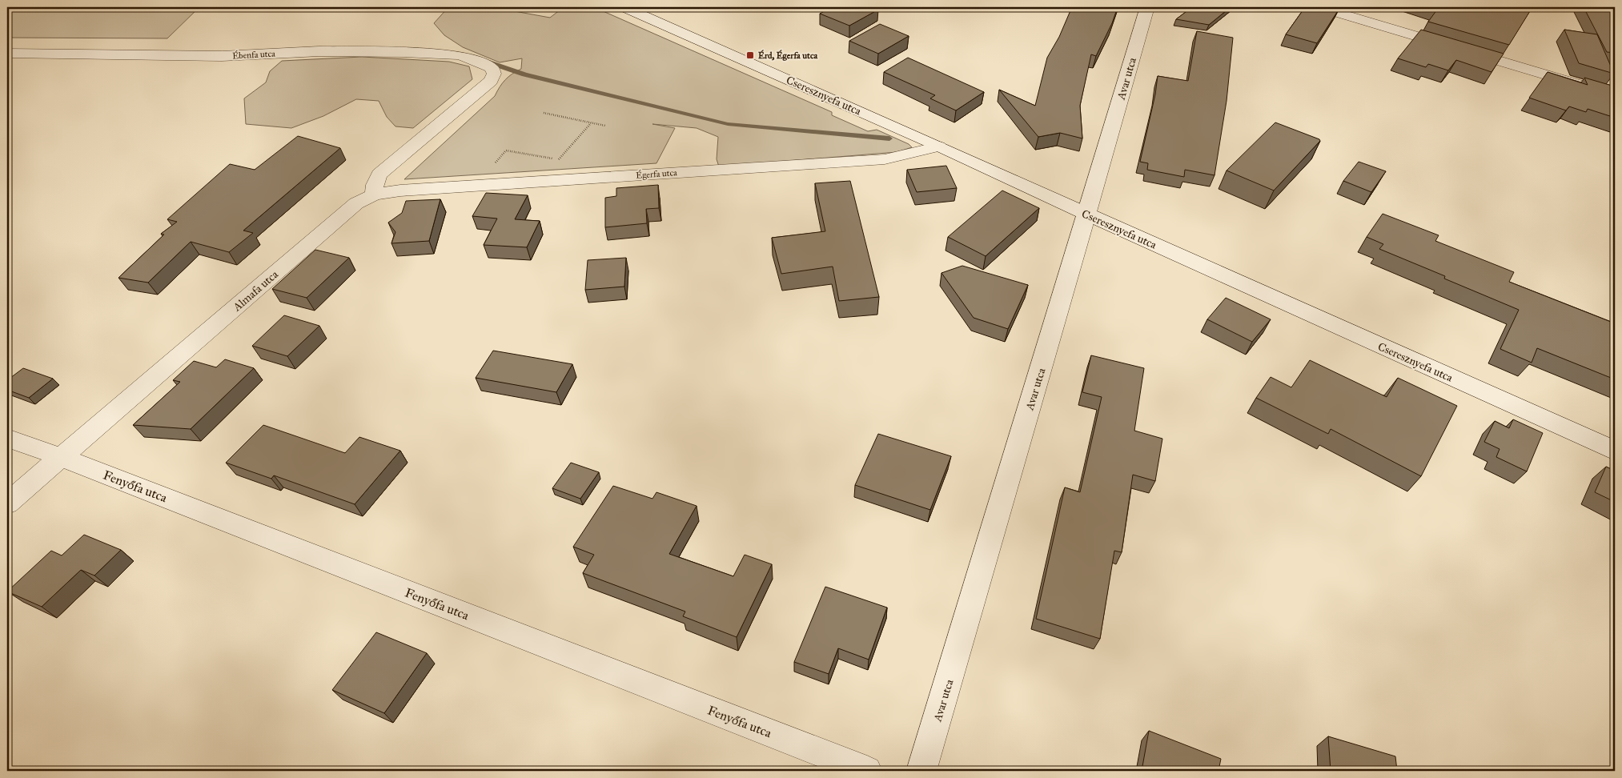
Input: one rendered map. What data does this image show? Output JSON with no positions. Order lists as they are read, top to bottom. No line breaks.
{"streets":{"street":["Ébenfa utca","Avar utca","Cseresznyefa utca","Égerfa utca","Almafa utca","Fenyőfa utca"]},"crossings":[["Ébenfa utca","Égerfa utca"],["Ébenfa utca","Almafa utca"],["Avar utca","Cseresznyefa utca"],["Cseresznyefa utca","Égerfa utca"],["Égerfa utca","Almafa utca"],["Almafa utca","Fenyőfa utca"]],"places":{"transit":["Érd, Égerfa utca"]}}
